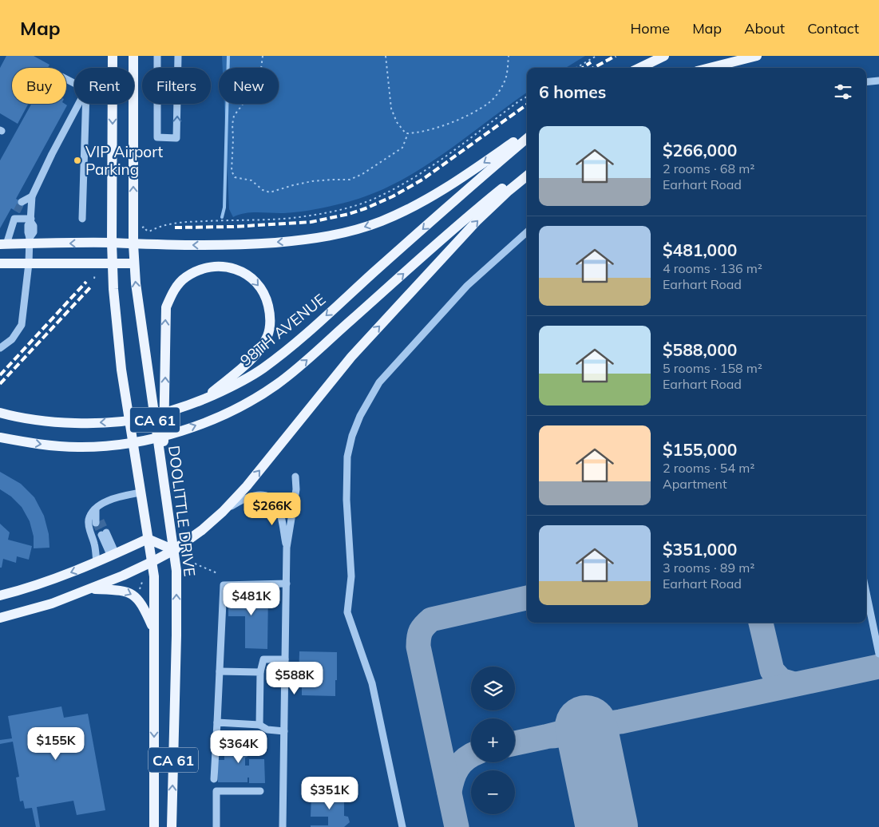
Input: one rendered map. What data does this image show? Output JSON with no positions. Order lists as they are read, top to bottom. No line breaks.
{"streets":{"main road":["98TH AVENUE","CA 61","DOOLITTLE DRIVE"]},"places":["VIP Airport Parking"],"page":{"header":"Map","nav":["Home","Map","About","Contact"],"chip":["Buy","Rent","Filters","New"],"heading":"6 homes","list":[{"name":"$266,000","note":"2 rooms · 68 m² · Earhart Road"},{"name":"$481,000","note":"4 rooms · 136 m² · Earhart Road"},{"name":"$588,000","note":"5 rooms · 158 m² · Earhart Road"},{"name":"$155,000","note":"2 rooms · 54 m² · Apartment"},{"name":"$351,000","note":"3 rooms · 89 m² · Earhart Road"}],"price":["$266K","$481K","$588K","$155K","$364K","$351K"],"map_buttons":["+","−"]}}
